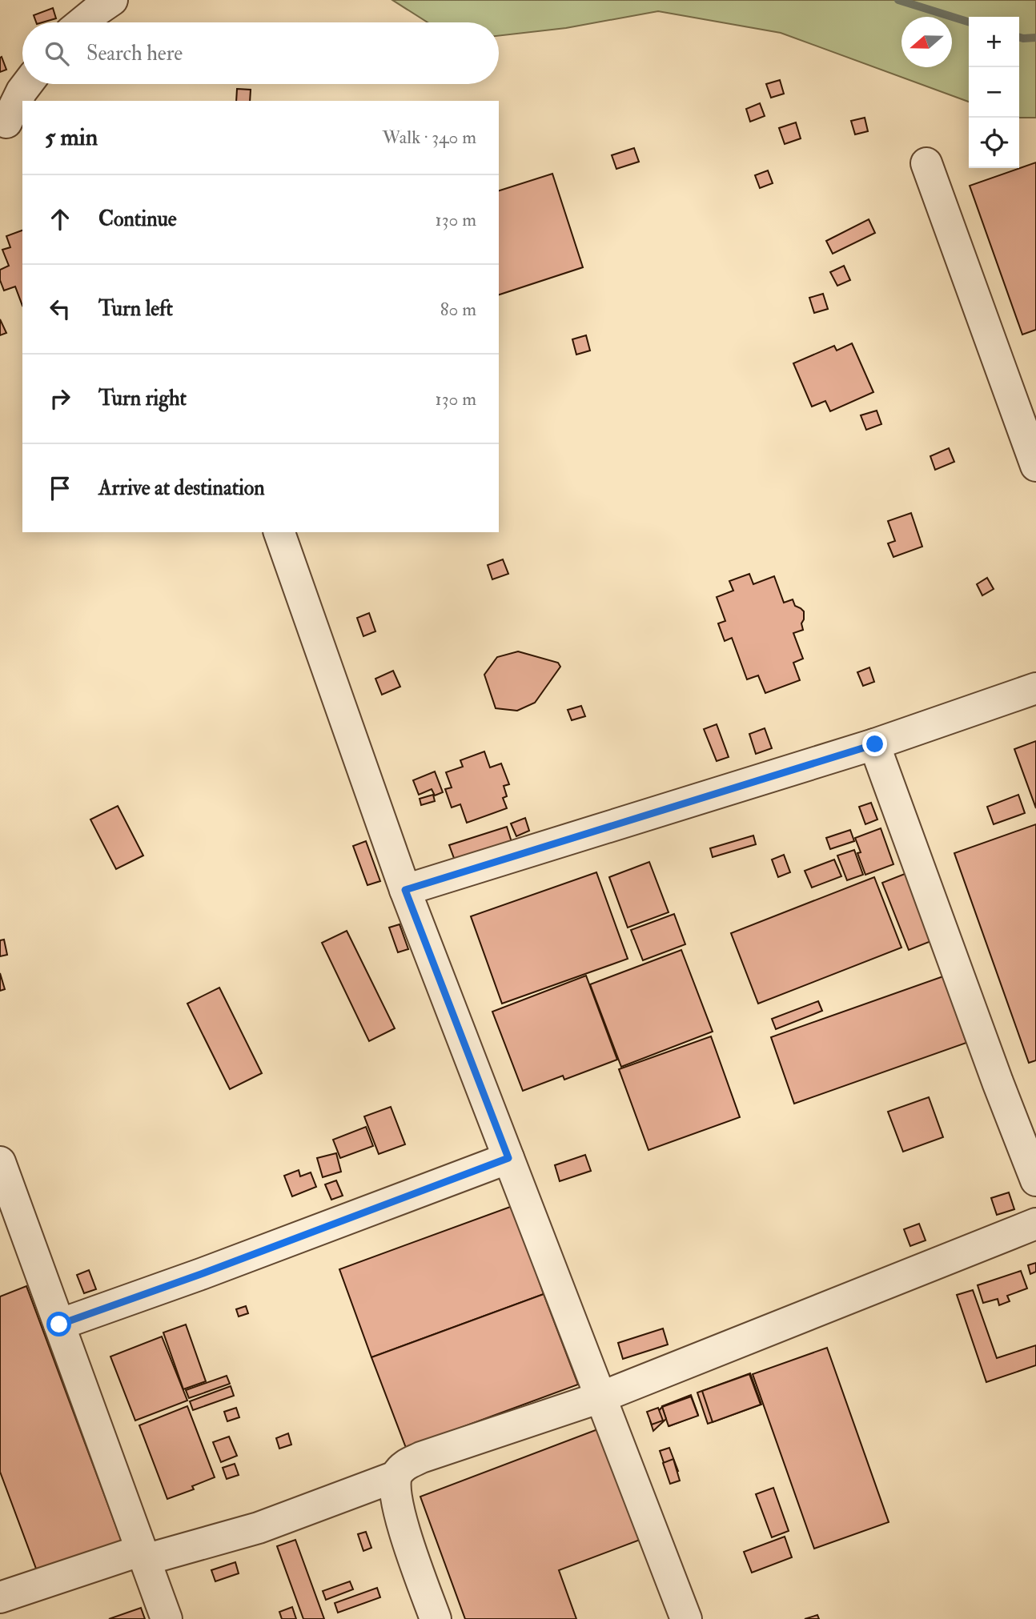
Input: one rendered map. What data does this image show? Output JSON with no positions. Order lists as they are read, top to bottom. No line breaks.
{"north":"left","page":{"map_buttons":["+","−"],"search":"Search here","heading":["5 min","Walk · 340 m"],"list":[["Continue","130 m"],["Turn left","80 m"],["Turn right","130 m"],"Arrive at destination"]}}
